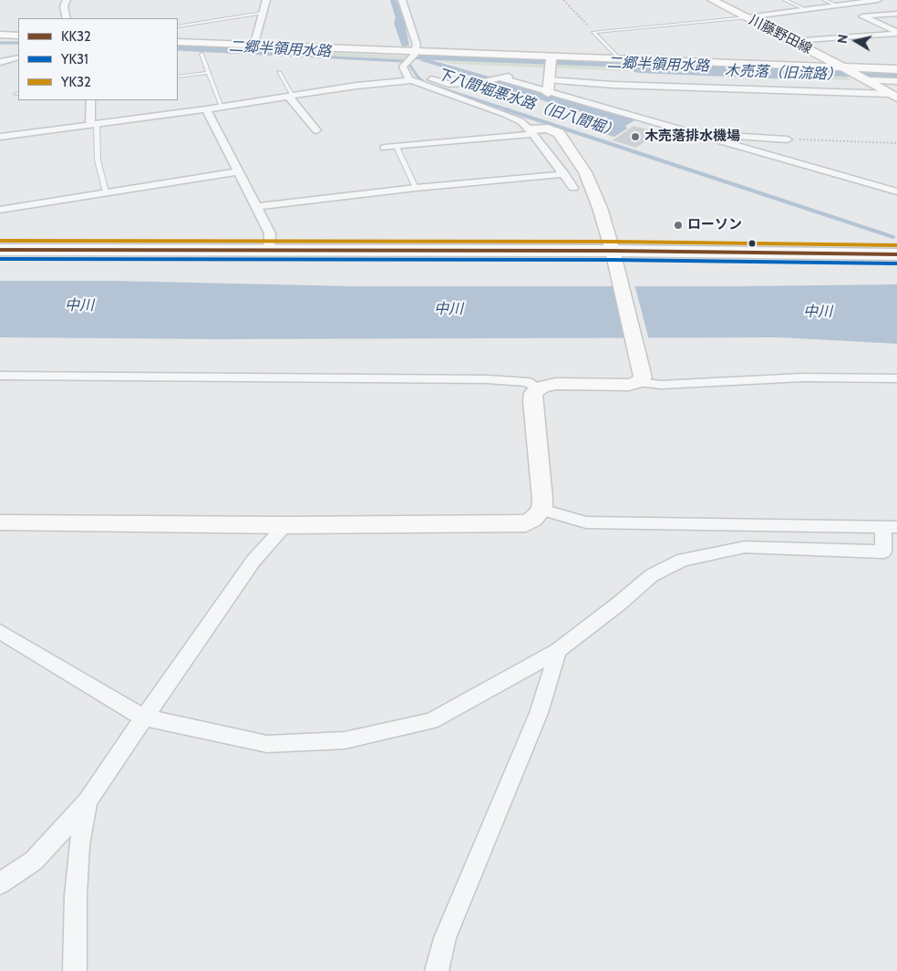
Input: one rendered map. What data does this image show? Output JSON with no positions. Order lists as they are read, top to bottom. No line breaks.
{"streets":{"street":["川藤野田線"]},"water":["二郷半領用水路","木売落（旧流路）","下八間堀悪水路（旧八間堀）","中川"],"places":["木売落排水機場","ローソン"],"lines":["transit line YK32","transit line KK32","transit line YK31"],"legend":["KK32","YK31","YK32"],"north":"left"}
